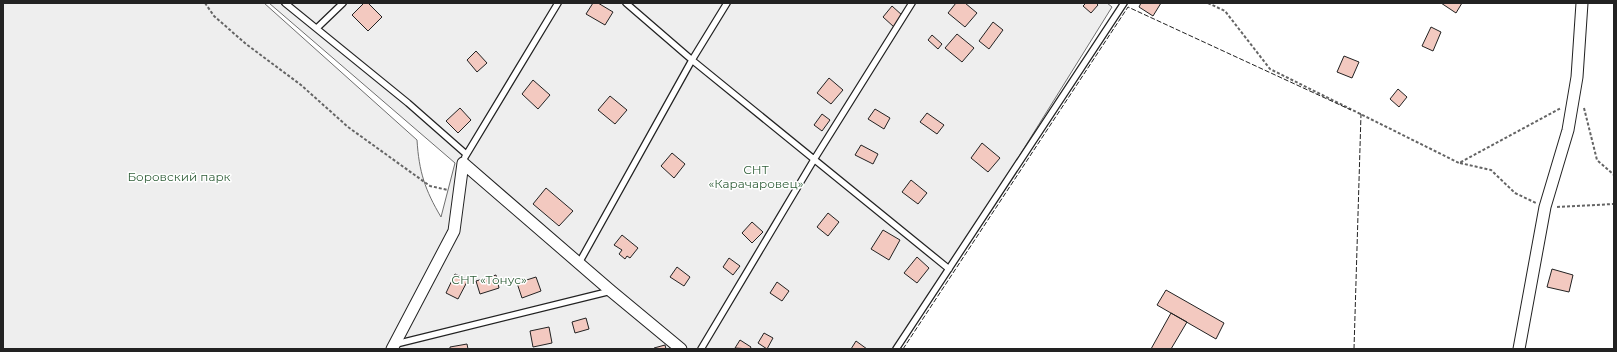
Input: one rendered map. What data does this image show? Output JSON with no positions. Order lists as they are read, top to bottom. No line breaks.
{"parks":["СНТ «Карачаровец»","Боровский парк","СНТ «Тонус»"]}
